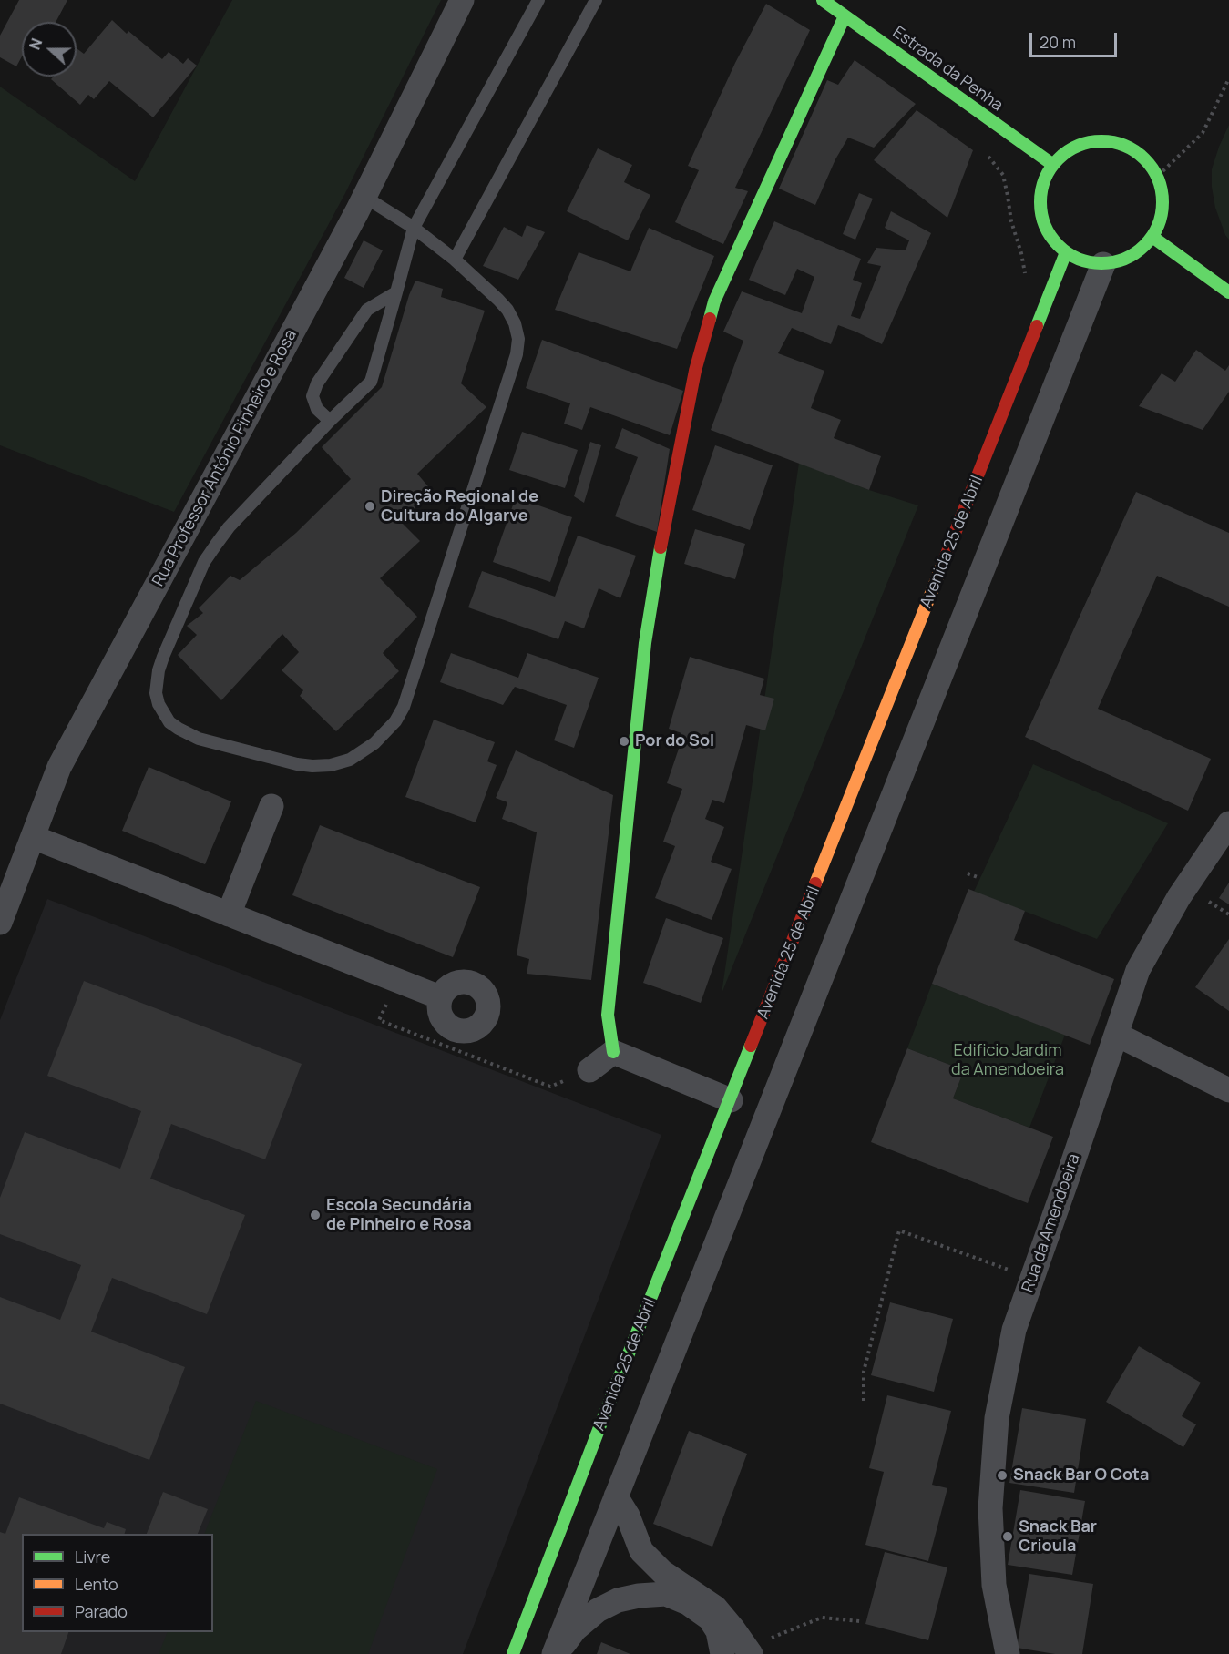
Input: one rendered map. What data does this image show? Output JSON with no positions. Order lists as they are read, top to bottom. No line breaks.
{"streets":{"street":["Estrada da Penha","Rua Professor António Pinheiro e Rosa","Avenida 25 de Abril","Rua da Amendoeira"]},"crossings":[["Estrada da Penha","Avenida 25 de Abril"]],"parks":["Edificio Jardim da Amendoeira"],"places":["Direção Regional de Cultura do Algarve","Por do Sol","Escola Secundária de Pinheiro e Rosa","Snack Bar O Cota","Snack Bar Crioula"],"legend":["Livre","Lento","Parado"],"scale_bar":"20 m","north":"left"}
